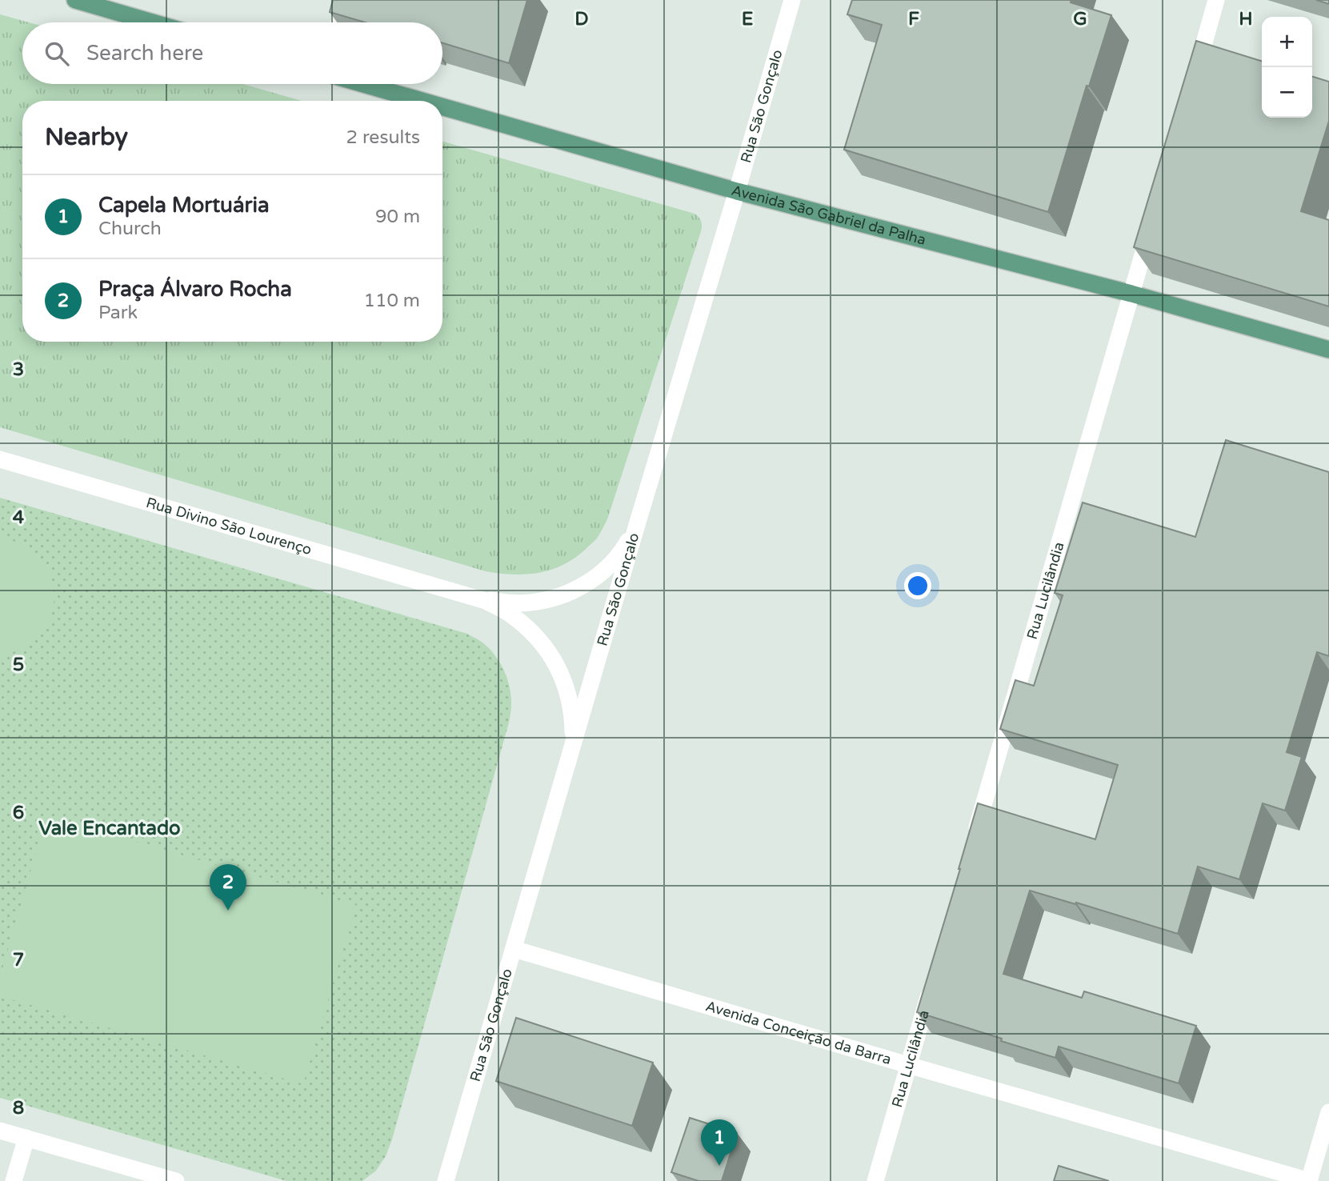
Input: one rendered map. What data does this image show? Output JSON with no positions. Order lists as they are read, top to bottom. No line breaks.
{"streets":{"main road":["Avenida São Gabriel da Palha"],"street":["Rua São Gonçalo","Rua Divino São Lourenço","Rua Lucilândia","Avenida Conceição da Barra"]},"crossings":[["Rua São Gonçalo","Avenida São Gabriel da Palha"],["Rua São Gonçalo","Rua Divino São Lourenço"],["Rua São Gonçalo","Avenida Conceição da Barra"],["Avenida São Gabriel da Palha","Rua Lucilândia"],["Rua Lucilândia","Avenida Conceição da Barra"]],"districts":["Vale Encantado"],"page":{"map_buttons":["+","−"],"search":"Search here","heading":["Nearby","2 results"],"list":[{"mark":"1","name":"Capela Mortuária","note":"Church","value":"90 m"},{"mark":"2","name":"Praça Álvaro Rocha","note":"Park","value":"110 m"}],"pins":["2","1"]},"grid":{"columns":["D","E","F","G","H"],"rows":["3","4","5","6","7","8"]}}
